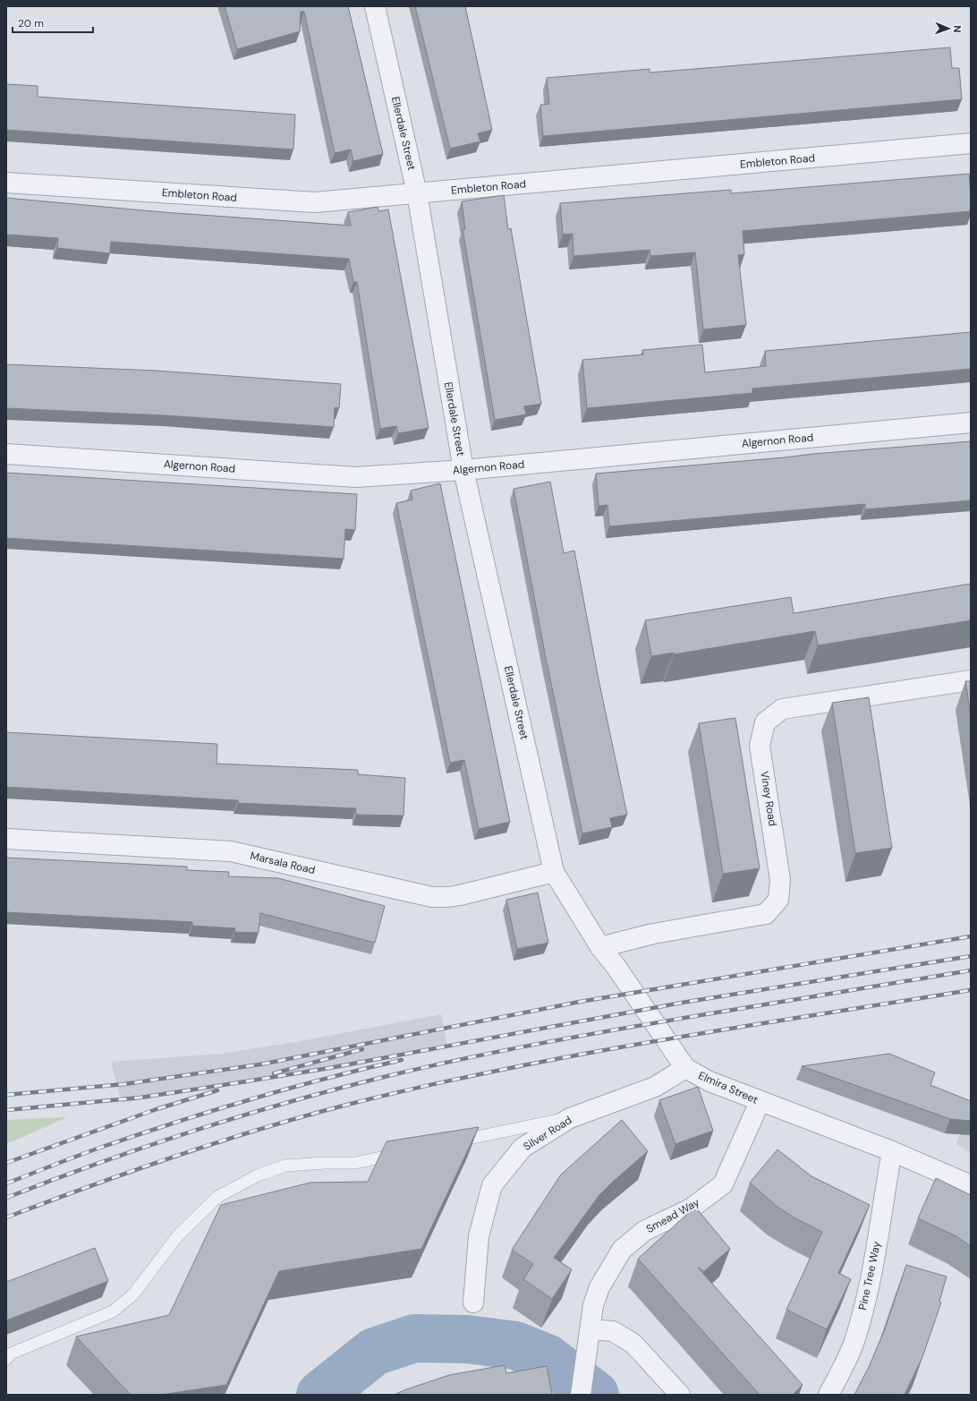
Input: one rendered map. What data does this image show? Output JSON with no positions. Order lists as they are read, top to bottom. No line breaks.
{"streets":{"street":["Ellerdale Street","Embleton Road","Algernon Road","Viney Road","Marsala Road","Elmira Street","Silver Road","Smead Way","Pine Tree Way"]},"crossings":[["Ellerdale Street","Embleton Road"],["Ellerdale Street","Algernon Road"],["Ellerdale Street","Marsala Road"],["Ellerdale Street","Elmira Street"],["Viney Road","Elmira Street"],["Marsala Road","Elmira Street"],["Elmira Street","Silver Road"],["Elmira Street","Smead Way"],["Elmira Street","Pine Tree Way"]],"scale_bar":"20 m","north":"right"}
